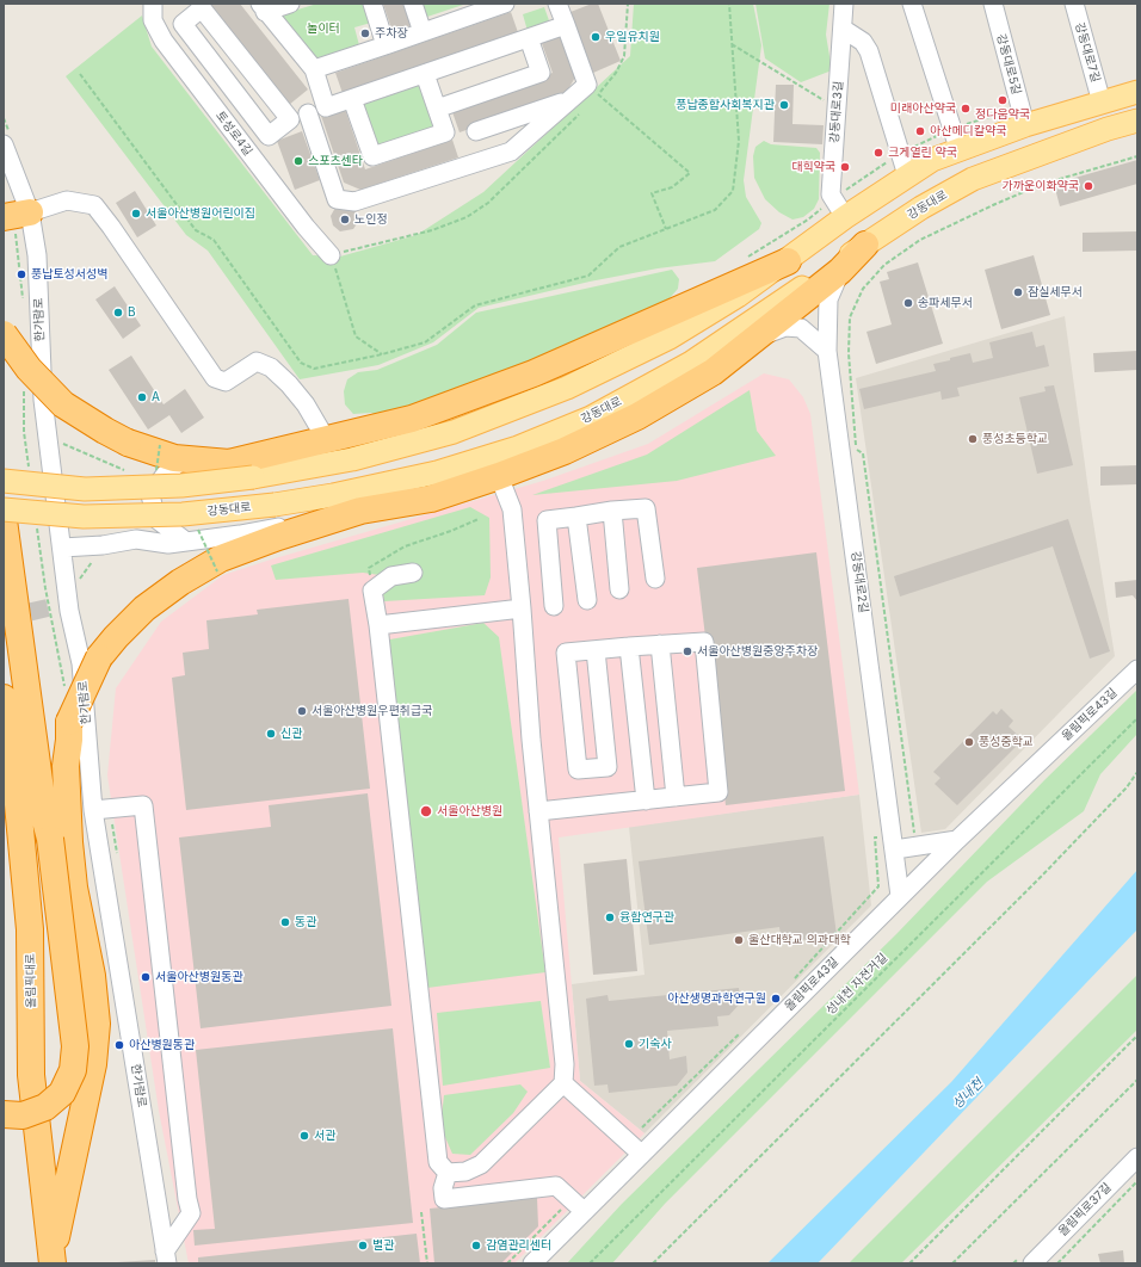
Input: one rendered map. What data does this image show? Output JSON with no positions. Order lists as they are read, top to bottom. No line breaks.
{"streets":{"highway":["올림픽대로"],"main road":["강동대로"],"street":["강동대로7길","강동대로5길","강동대로3길","토성로4길","한가람로","강동대로2길","올림픽로43길","올림픽로37길"],"path":["성내천 자전거길"]},"crossings":[["강동대로2길","올림픽로43길"]],"water":["성내천"],"parks":["놀이터"],"places":["주차장","우일유치원","정다움약국","풍납종합사회복지관","미래아산약국","아산메디칼약국","크게열린 약국","스포츠센타","대힉약국","가까운이화약국","서울아산병원어린이집","노인정","풍납토성서성벽","잠실세무서","송파세무서","B","A","풍성초등학교","서울아산병원중앙주차장","서울아산병원우편취급국","신관","풍성중학교","서울아산병원","융합연구관","동관","울산대학교 의과대학","서울아산병원동관","아산생명과학연구원","기숙사","아산병원동관","서관","별관","감염관리센터"]}
